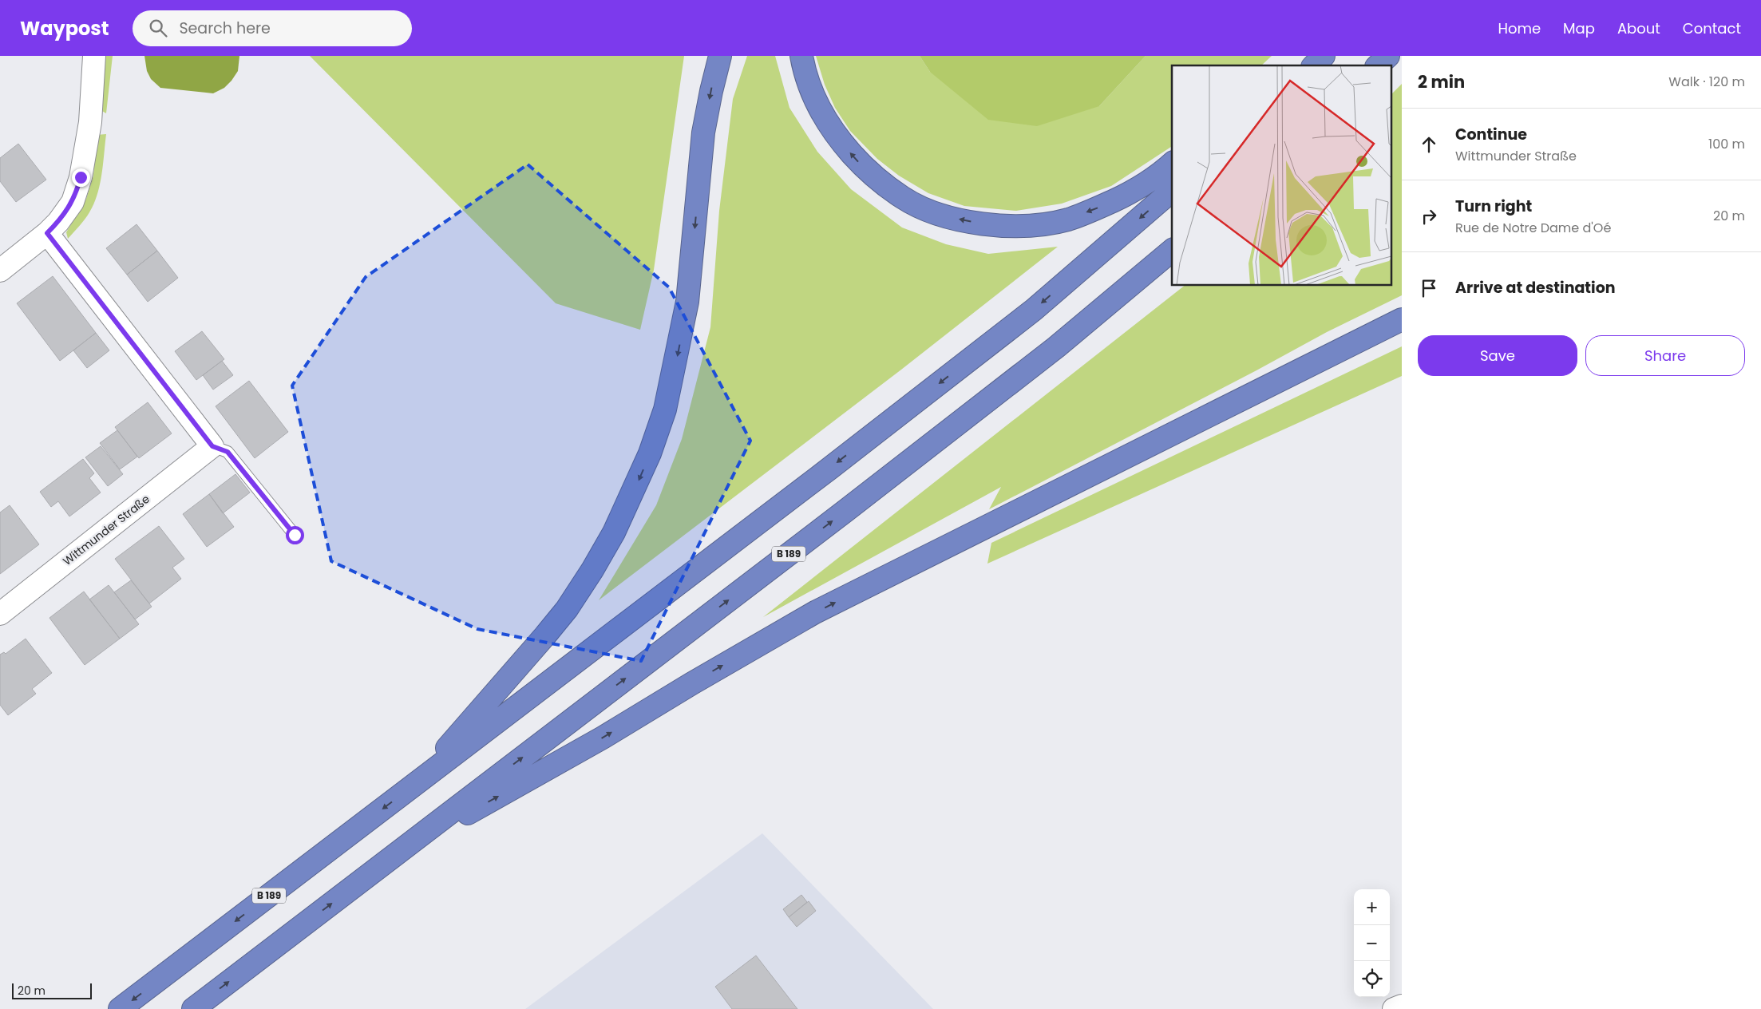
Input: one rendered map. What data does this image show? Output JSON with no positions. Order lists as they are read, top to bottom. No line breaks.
{"streets":{"highway":["B 189"],"street":["Wittmunder Straße"]},"scale_bar":"20 m","page":{"header":"Waypost","search":"Search here","nav":["Home","Map","About","Contact"],"heading":["2 min","Walk · 120 m"],"list":[["Continue","Wittmunder Straße","100 m"],["Turn right","Rue de Notre Dame d'Oé","20 m"],"Arrive at destination"],"buttons":["Save","Share"],"map_buttons":["+","−"],"scale":"20 m"}}
